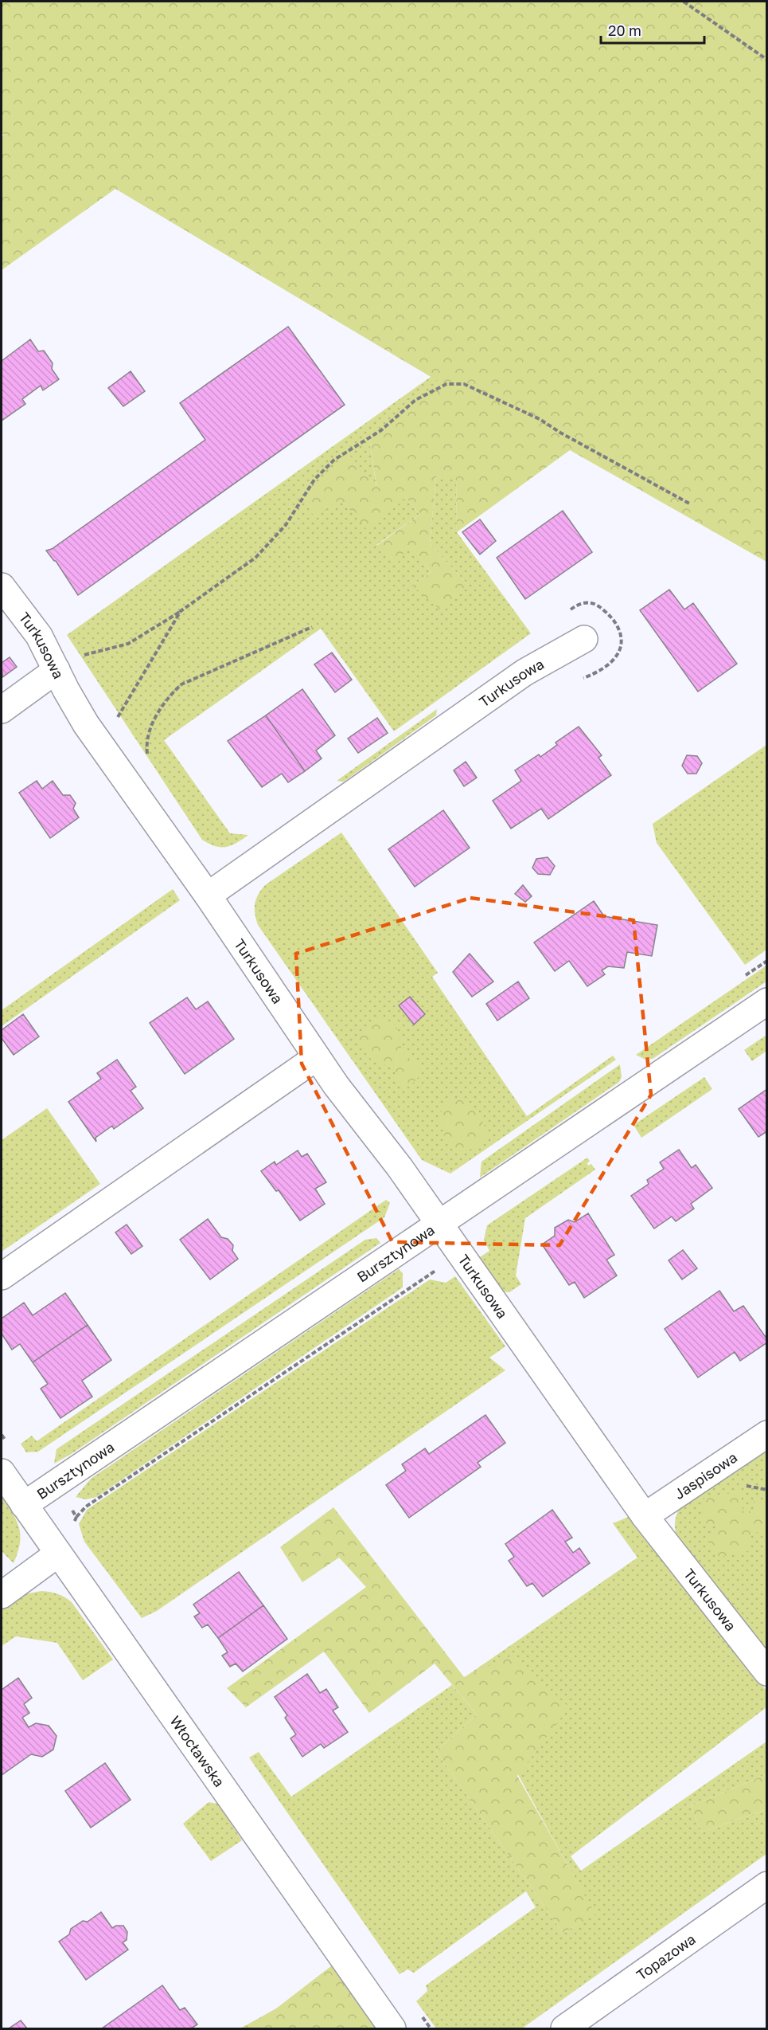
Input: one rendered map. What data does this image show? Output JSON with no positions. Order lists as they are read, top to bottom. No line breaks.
{"streets":{"street":["Turkusowa","Bursztynowa","Jaspisowa","Włocławska","Topazowa"]},"crossings":[["Turkusowa","Bursztynowa"],["Turkusowa","Jaspisowa"],["Bursztynowa","Włocławska"]],"scale_bar":"20 m"}
